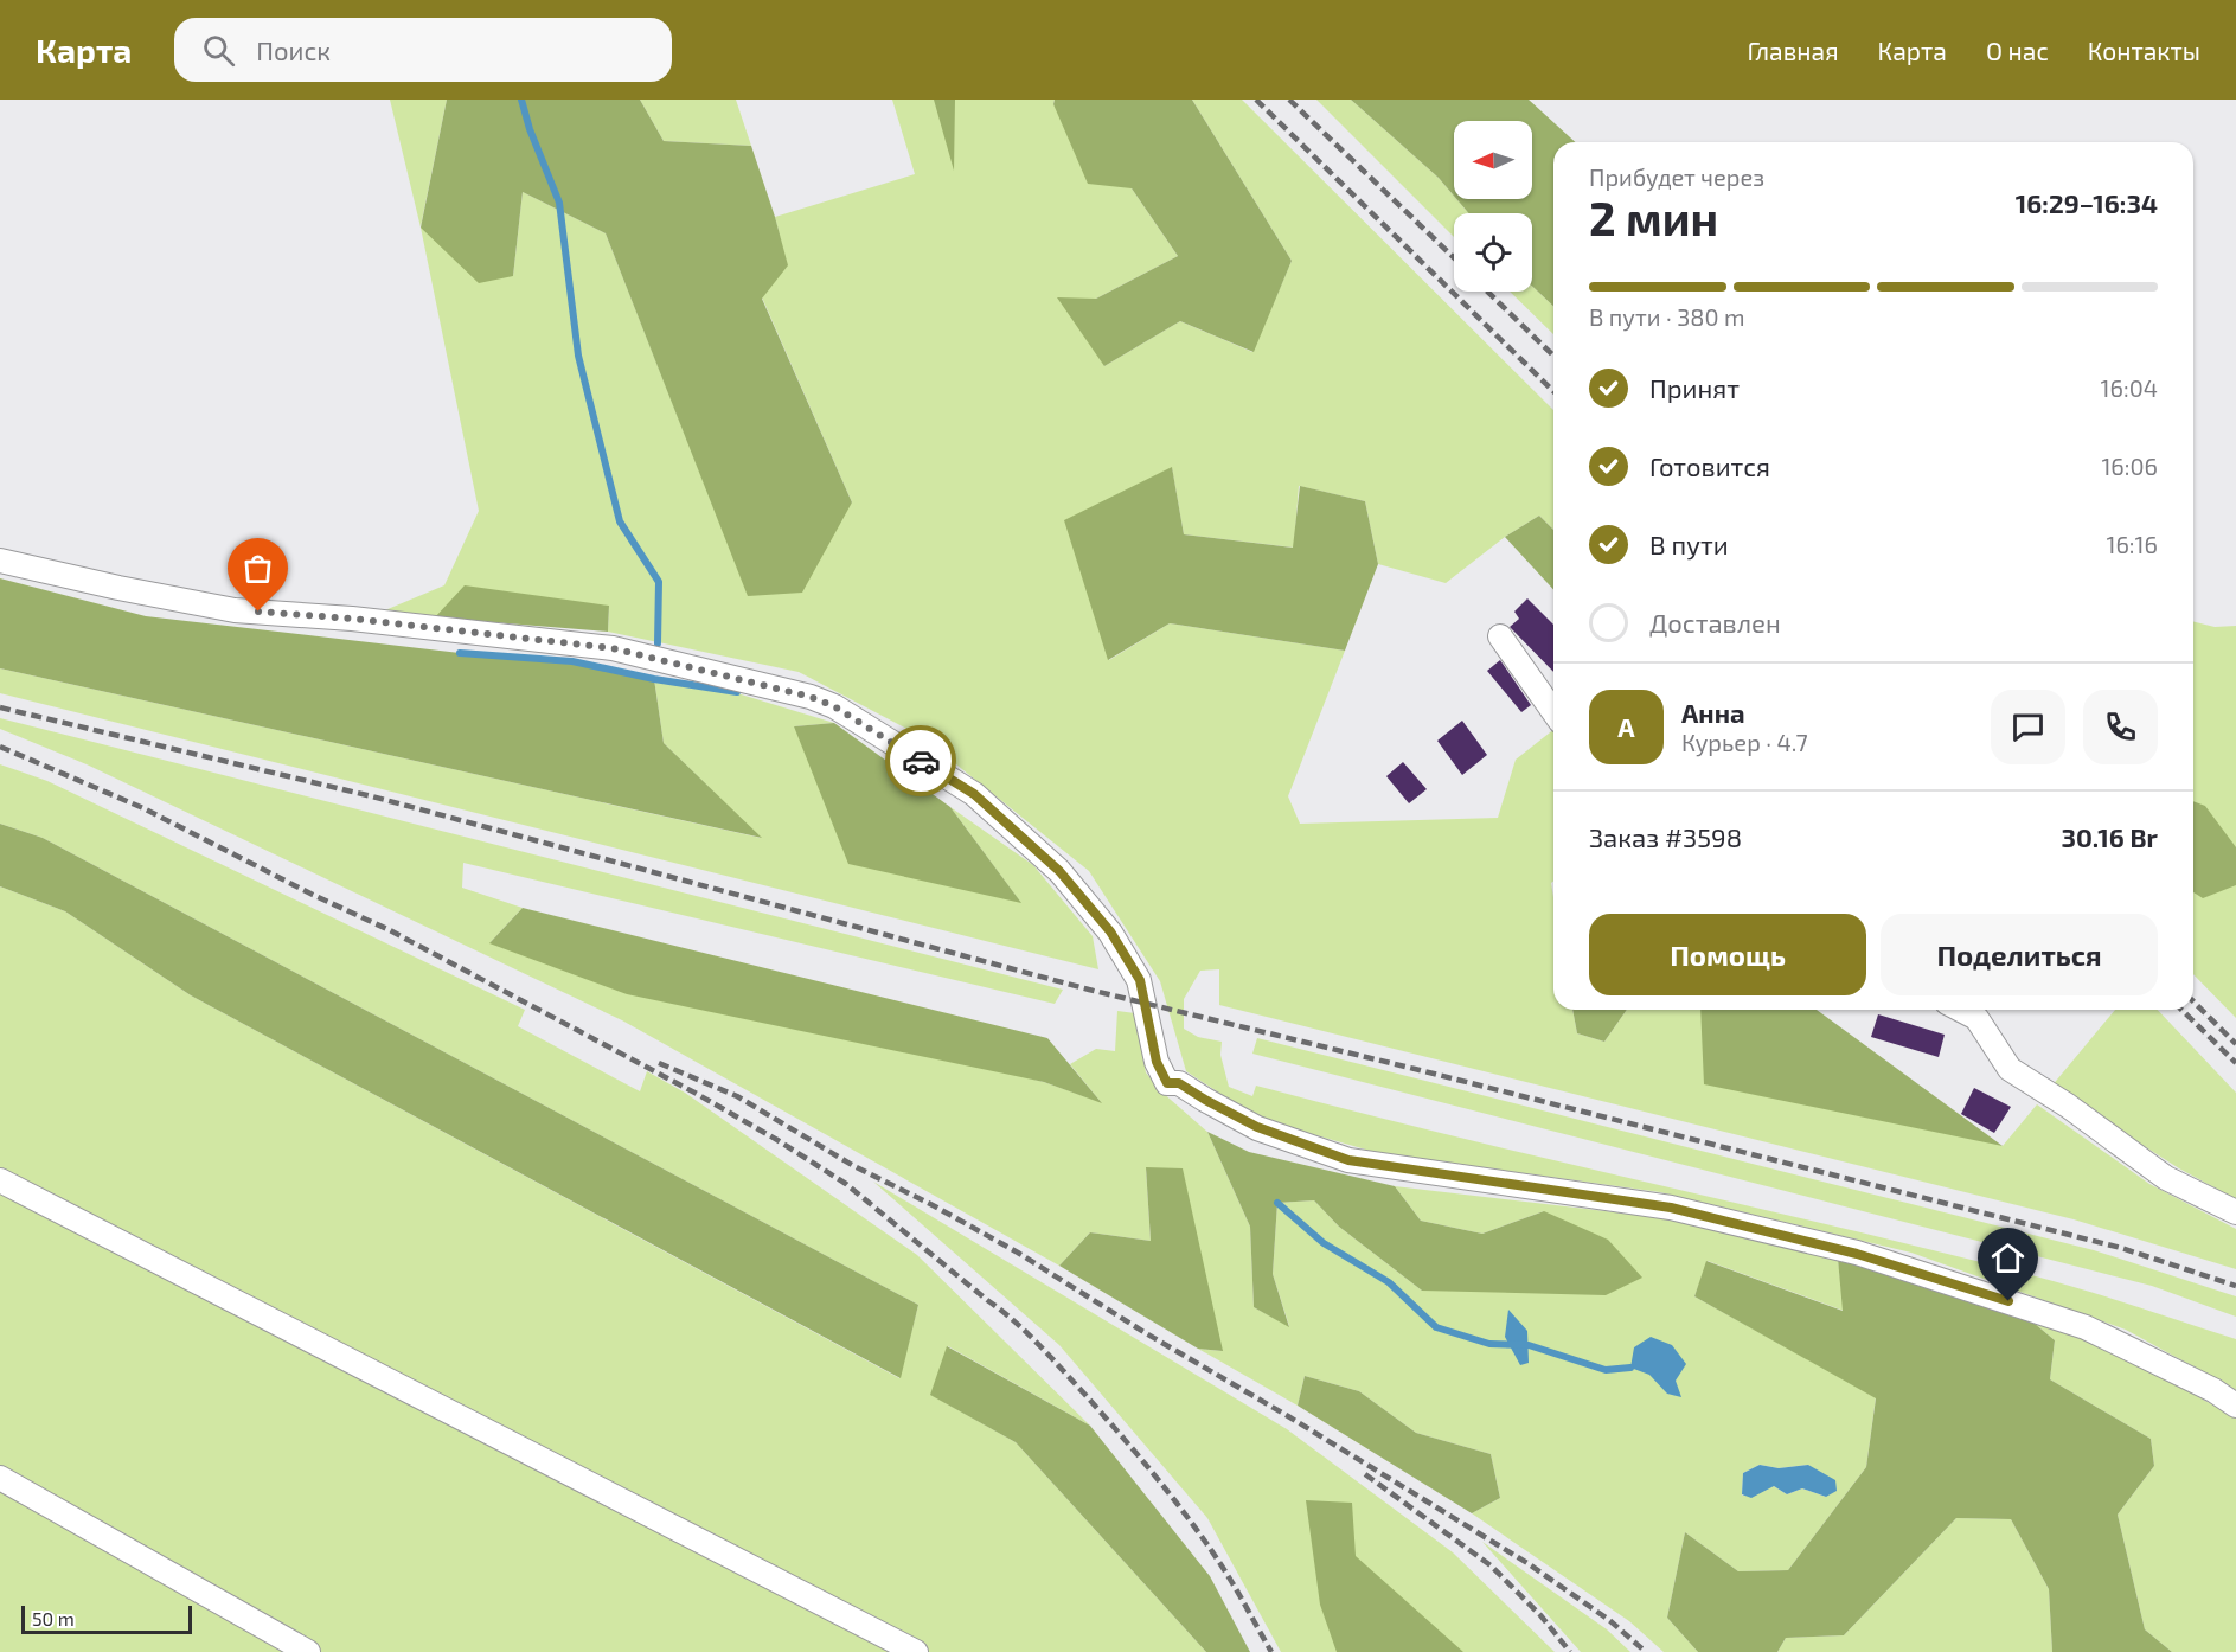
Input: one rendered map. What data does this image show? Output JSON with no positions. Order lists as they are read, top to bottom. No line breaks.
{"scale_bar":"50 m","north":"left","page":{"header":"Карта","search":"Поиск","nav":["Главная","Карта","О нас","Контакты"],"heading":["2 мин","Прибудет через","16:29–16:34"],"panel":["Анна","Курьер · 4.7","Заказ #3598","30.16 Br"],"bar":"В пути · 380 m","list":[["Принят","16:04"],["Готовится","16:06"],["В пути","16:16"],"Доставлен"],"round":"А","buttons":["Помощь","Поделиться"],"scale":"50 m"}}
